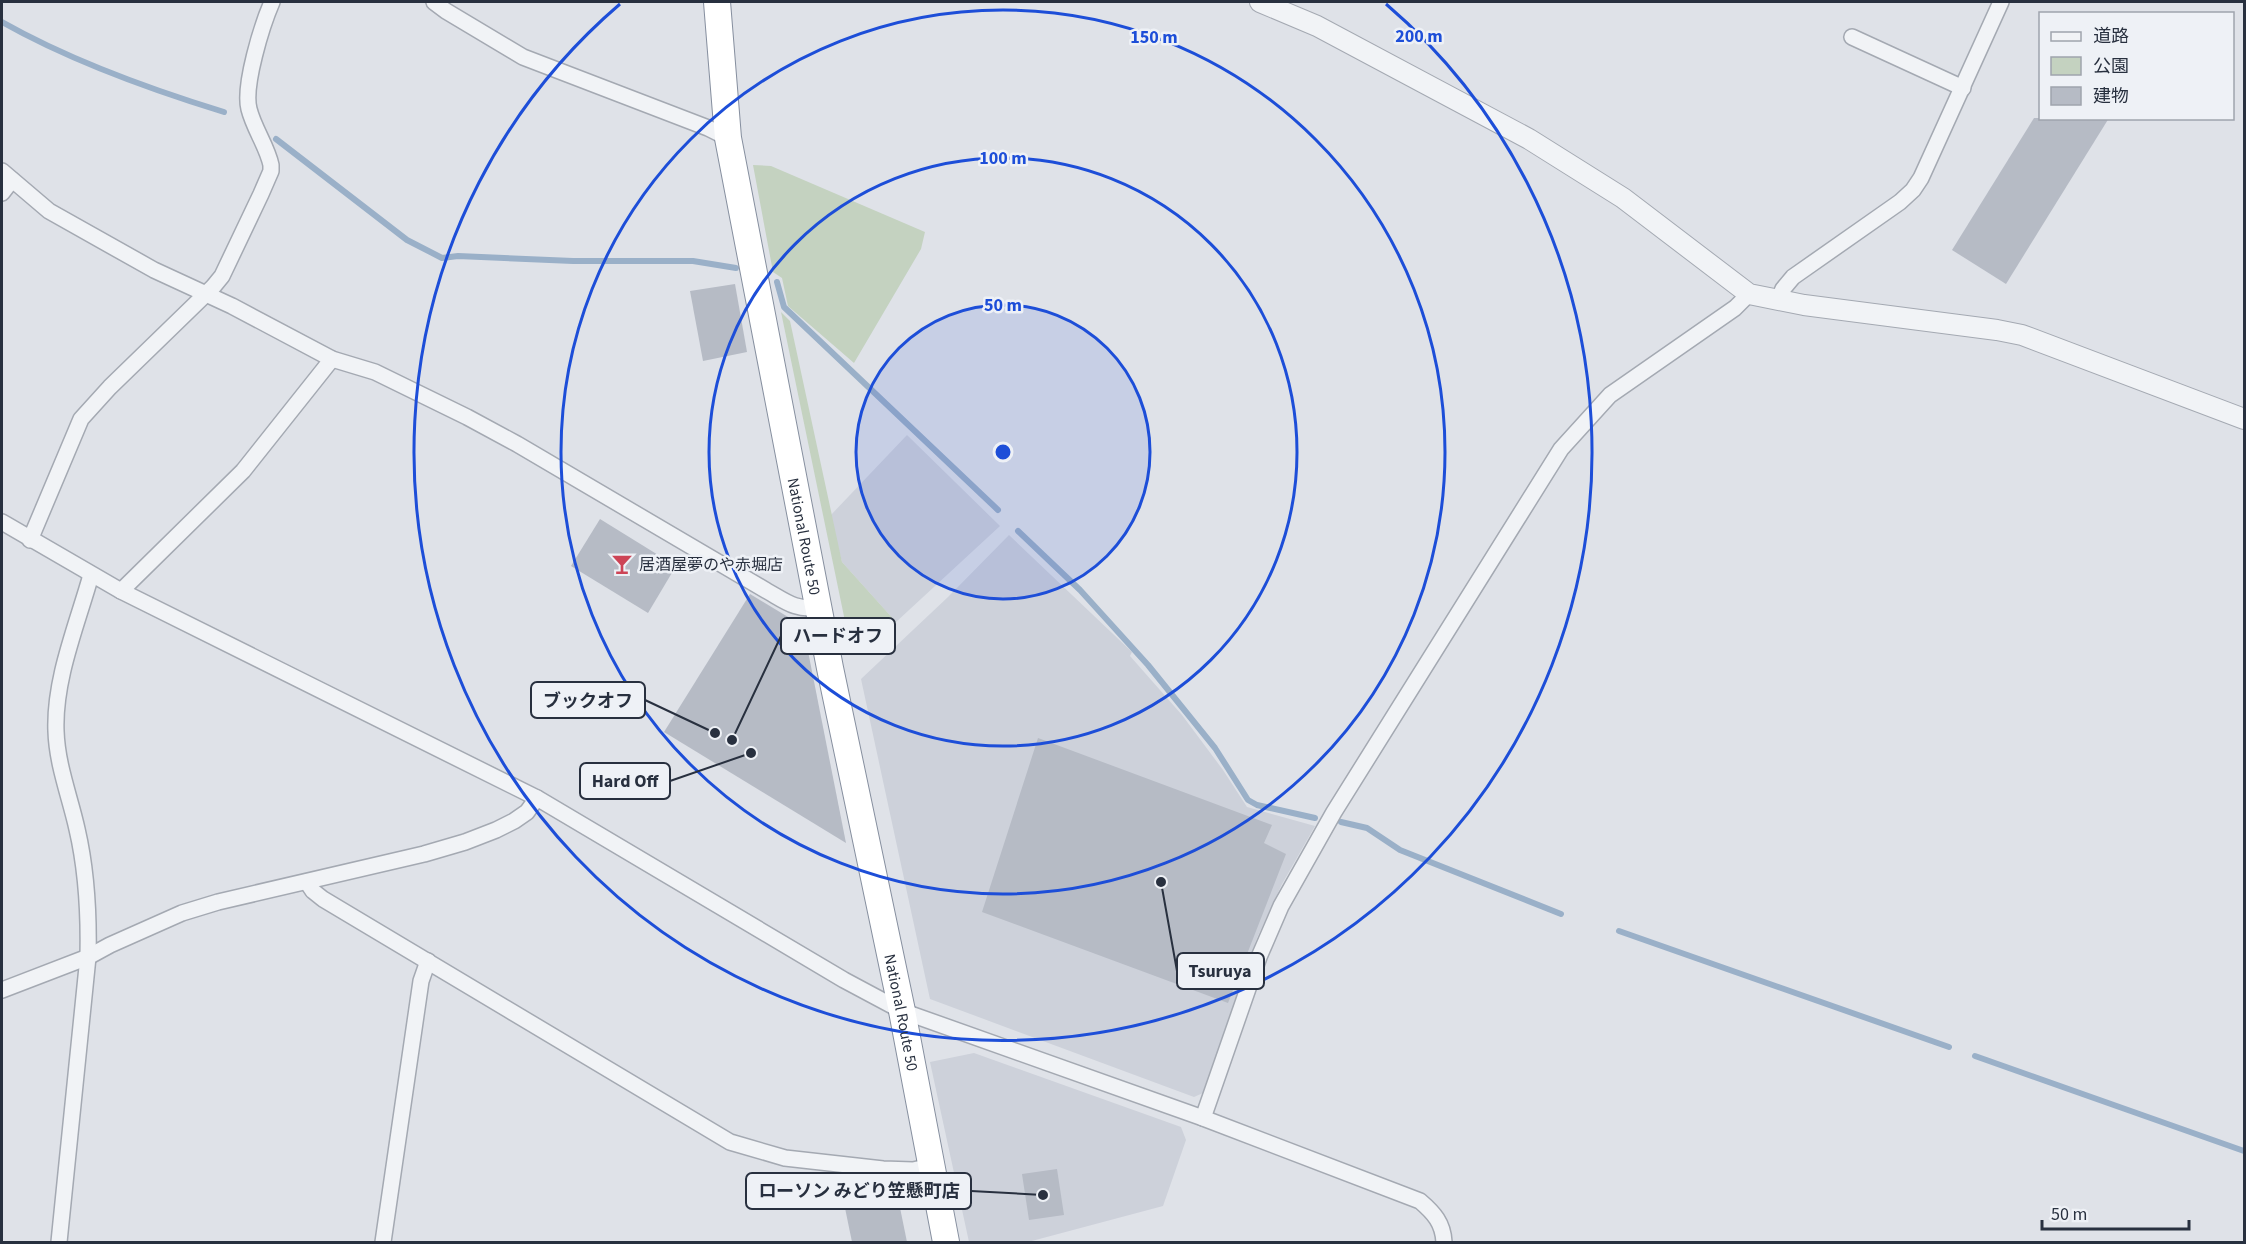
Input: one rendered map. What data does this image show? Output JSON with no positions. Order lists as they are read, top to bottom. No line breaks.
{"streets":{"highway":["National Route 50"]},"places":{"bar":["居酒屋夢のや赤堀店"],"other":["ブックオフ","ハードオフ","Hard Off","Tsuruya","ローソン みどり笠懸町店"]},"legend":["道路","公園","建物"],"scale_bar":"50 m","rings":["200 m","150 m","100 m","50 m"]}
